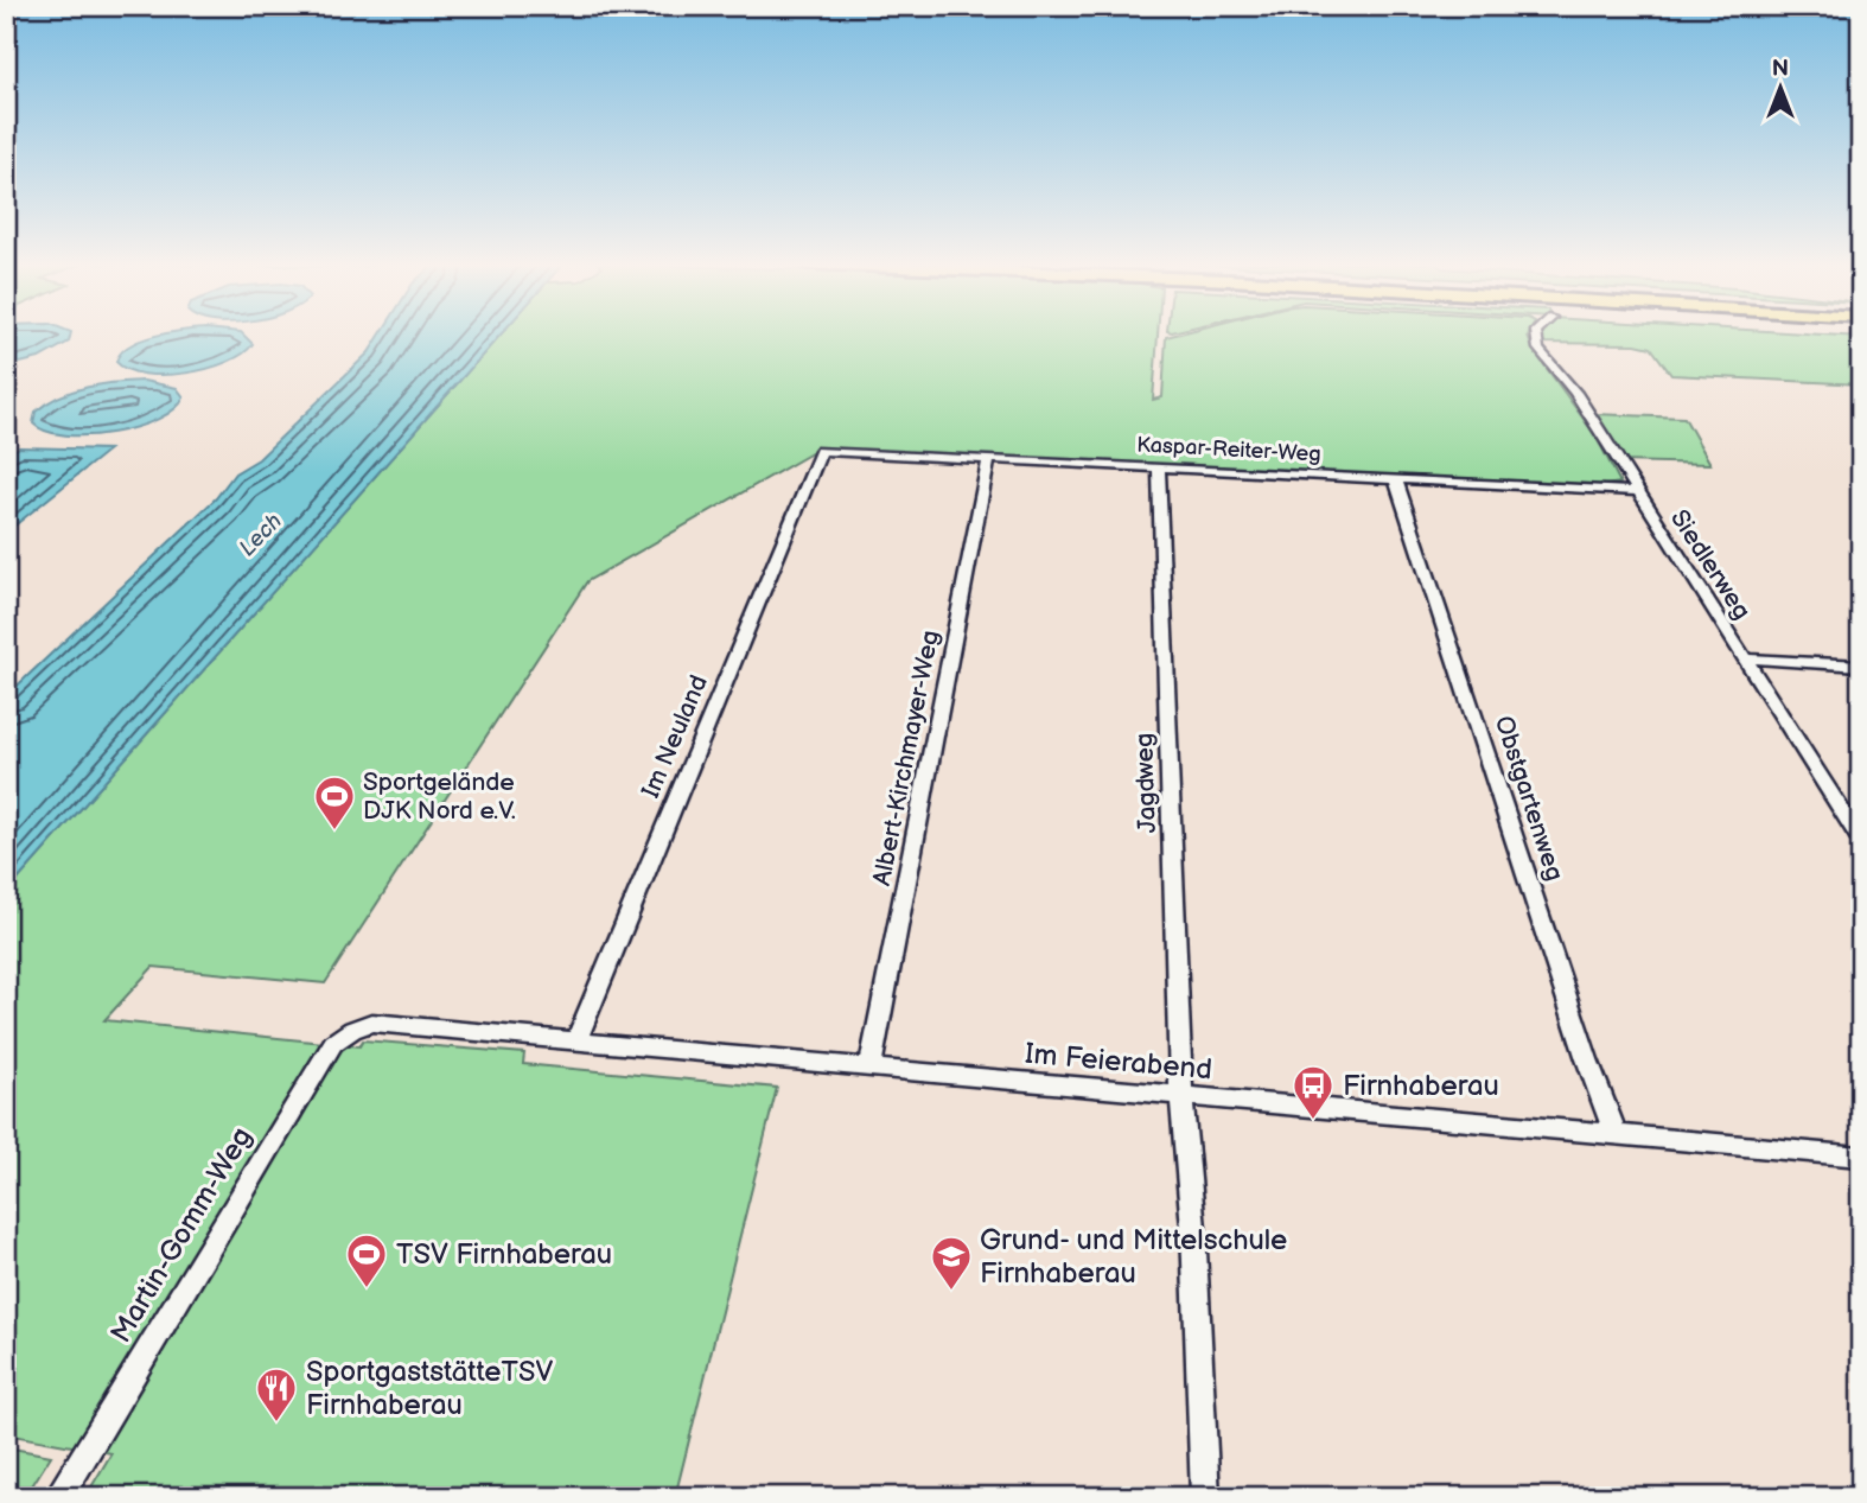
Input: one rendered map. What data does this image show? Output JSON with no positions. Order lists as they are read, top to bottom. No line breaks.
{"streets":{"street":["Kaspar-Reiter-Weg","Siedlerweg","Im Neuland","Albert-Kirchmayer-Weg","Jagdweg","Obstgartenweg","Im Feierabend","Martin-Gomm-Weg"]},"crossings":[["Kaspar-Reiter-Weg","Siedlerweg"],["Kaspar-Reiter-Weg","Im Neuland"],["Kaspar-Reiter-Weg","Albert-Kirchmayer-Weg"],["Kaspar-Reiter-Weg","Jagdweg"],["Kaspar-Reiter-Weg","Obstgartenweg"],["Im Neuland","Im Feierabend"],["Albert-Kirchmayer-Weg","Im Feierabend"],["Jagdweg","Im Feierabend"],["Obstgartenweg","Im Feierabend"],["Im Feierabend","Martin-Gomm-Weg"]],"water":["Lech"],"places":{"sports":["Sportgelände DJK Nord e.V.","TSV Firnhaberau"],"bus stop":["Firnhaberau"],"school or university":["Grund- und Mittelschule Firnhaberau"],"restaurant":["SportgaststätteTSV Firnhaberau"]},"north":"top"}
